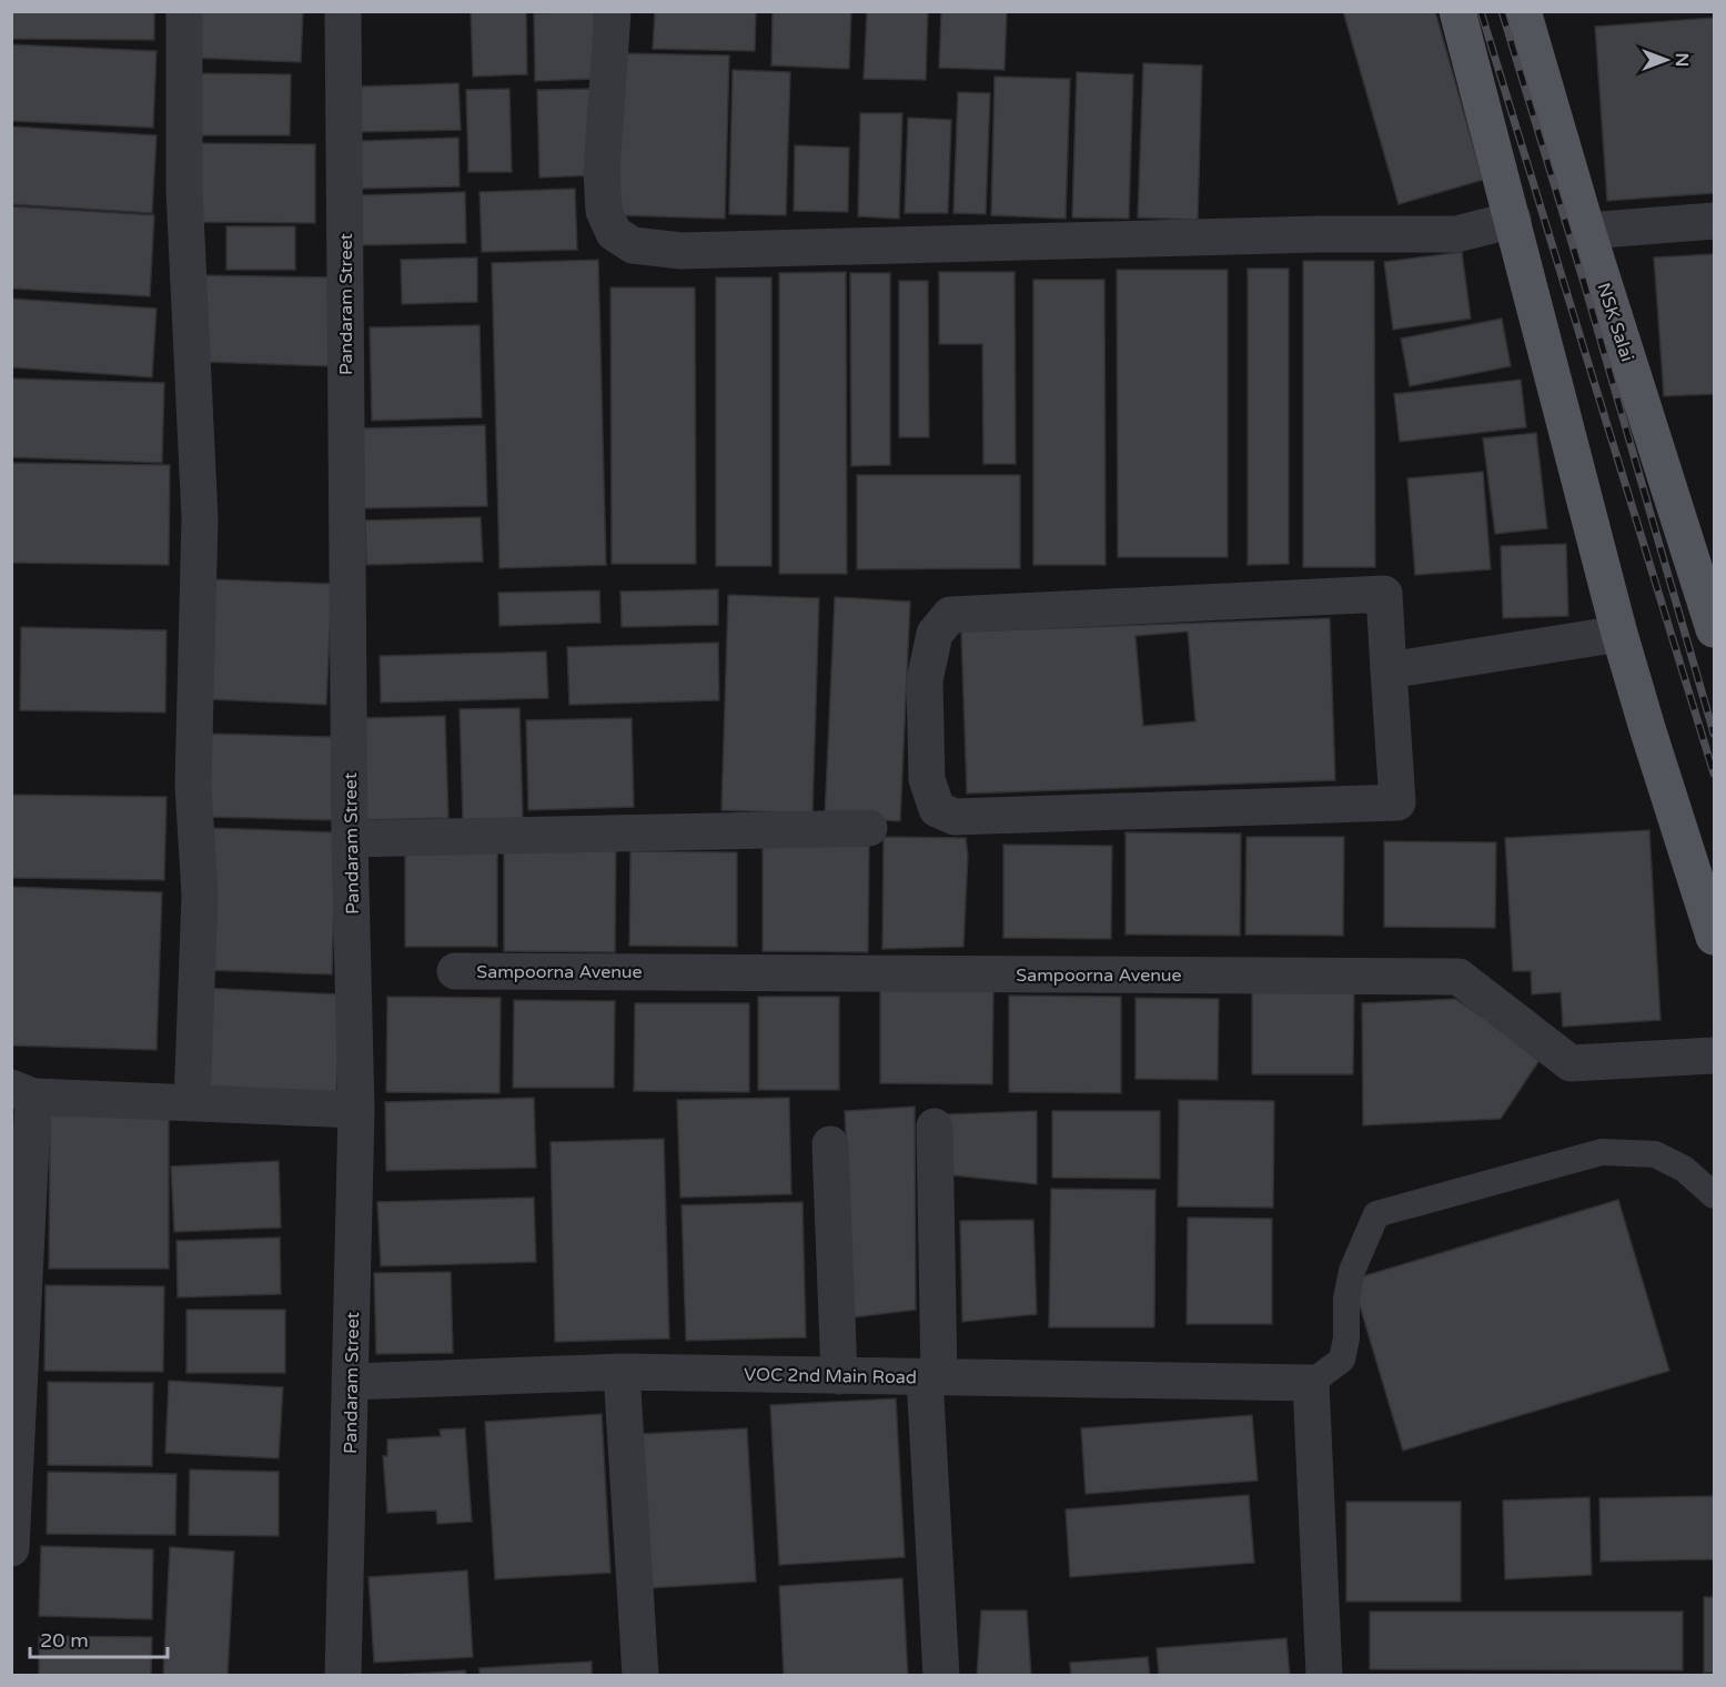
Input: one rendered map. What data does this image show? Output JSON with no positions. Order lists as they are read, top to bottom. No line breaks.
{"streets":{"main road":["NSK Salai"],"street":["Pandaram Street","Sampoorna Avenue","VOC 2nd Main Road"]},"crossings":[["Pandaram Street","VOC 2nd Main Road"]],"scale_bar":"20 m","north":"right"}
